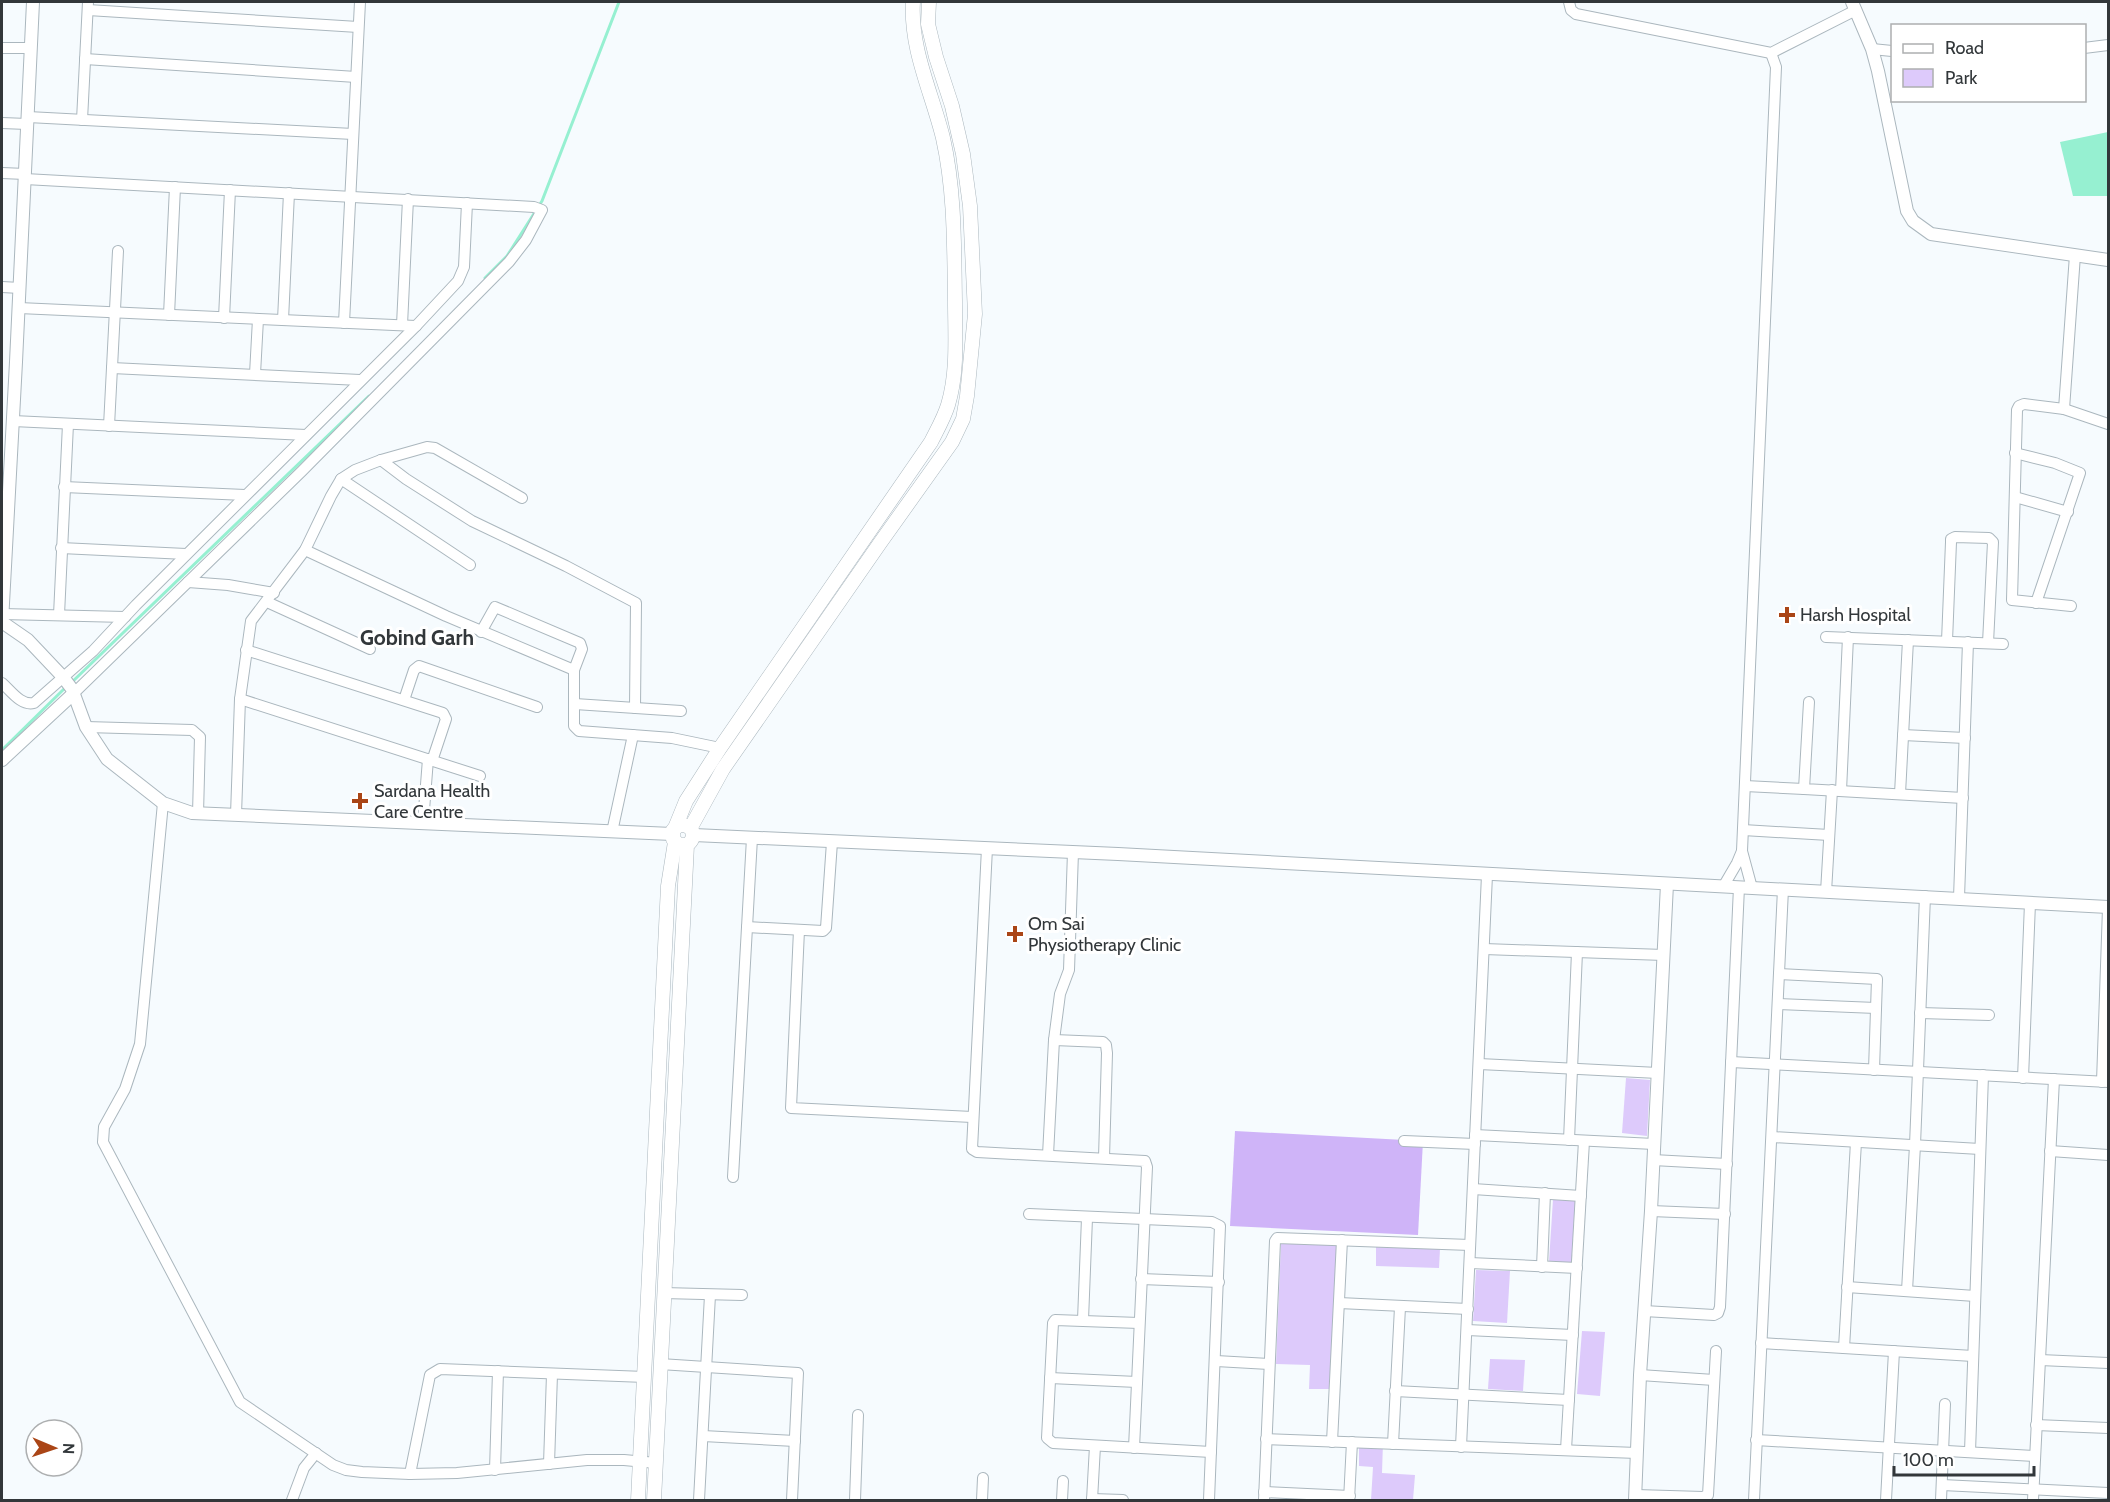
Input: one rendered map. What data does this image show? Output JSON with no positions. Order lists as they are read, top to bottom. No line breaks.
{"districts":["Gobind Garh"],"places":{"health":["Harsh Hospital","Sardana Health Care Centre","Om Sai Physiotherapy Clinic"]},"legend":["Road","Park"],"scale_bar":"100 m","north":"right"}
